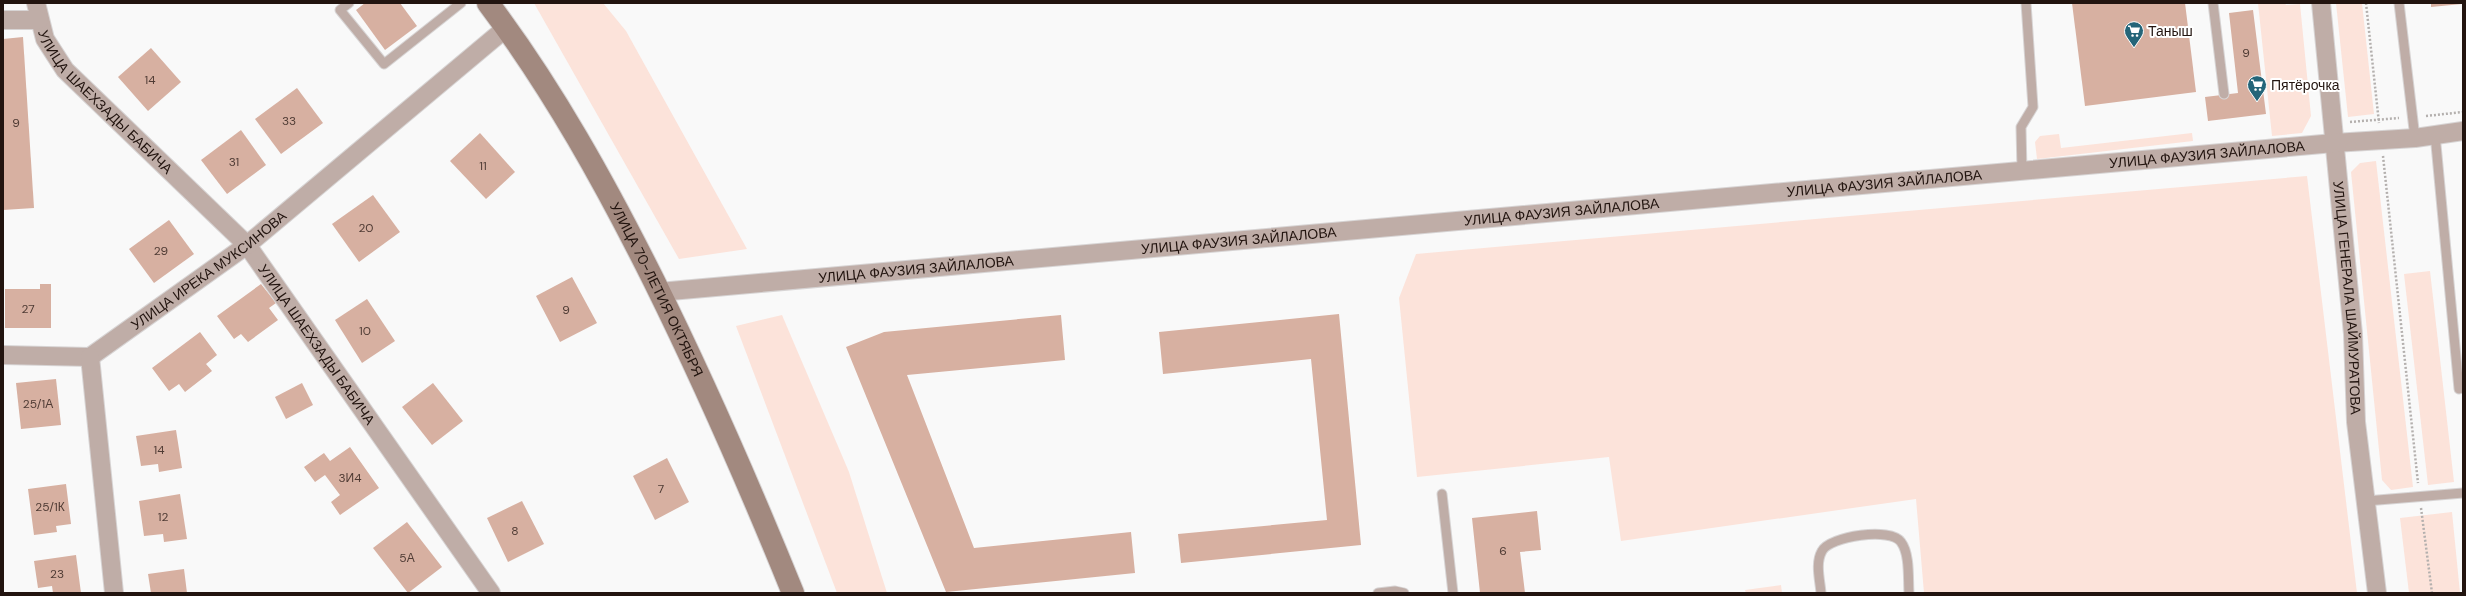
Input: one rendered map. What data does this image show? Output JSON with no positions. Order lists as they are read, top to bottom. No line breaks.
{"streets":{"main road":["УЛИЦА 70-ЛЕТИЯ ОКТЯБРЯ"],"street":["УЛИЦА ШАЕХЗАДЫ БАБИЧА","УЛИЦА ФАУЗИЯ ЗАЙЛАЛОВА","УЛИЦА ИРЕКА МУКСИНОВА","УЛИЦА ГЕНЕРАЛА ШАЙМУРАТОВА"]},"crossings":[["УЛИЦА ШАЕХЗАДЫ БАБИЧА","УЛИЦА ИРЕКА МУКСИНОВА"],["УЛИЦА ФАУЗИЯ ЗАЙЛАЛОВА","УЛИЦА 70-ЛЕТИЯ ОКТЯБРЯ"],["УЛИЦА ФАУЗИЯ ЗАЙЛАЛОВА","УЛИЦА ГЕНЕРАЛА ШАЙМУРАТОВА"],["УЛИЦА ИРЕКА МУКСИНОВА","УЛИЦА 70-ЛЕТИЯ ОКТЯБРЯ"]],"places":{"supermarket":["Таныш","Пятёрочка"]},"house_numbers":["9","14","33","9","31","11","20","29","27","9","10","25/1А","14","3И4","7","25/1К","12","8","6","5А","23"]}
